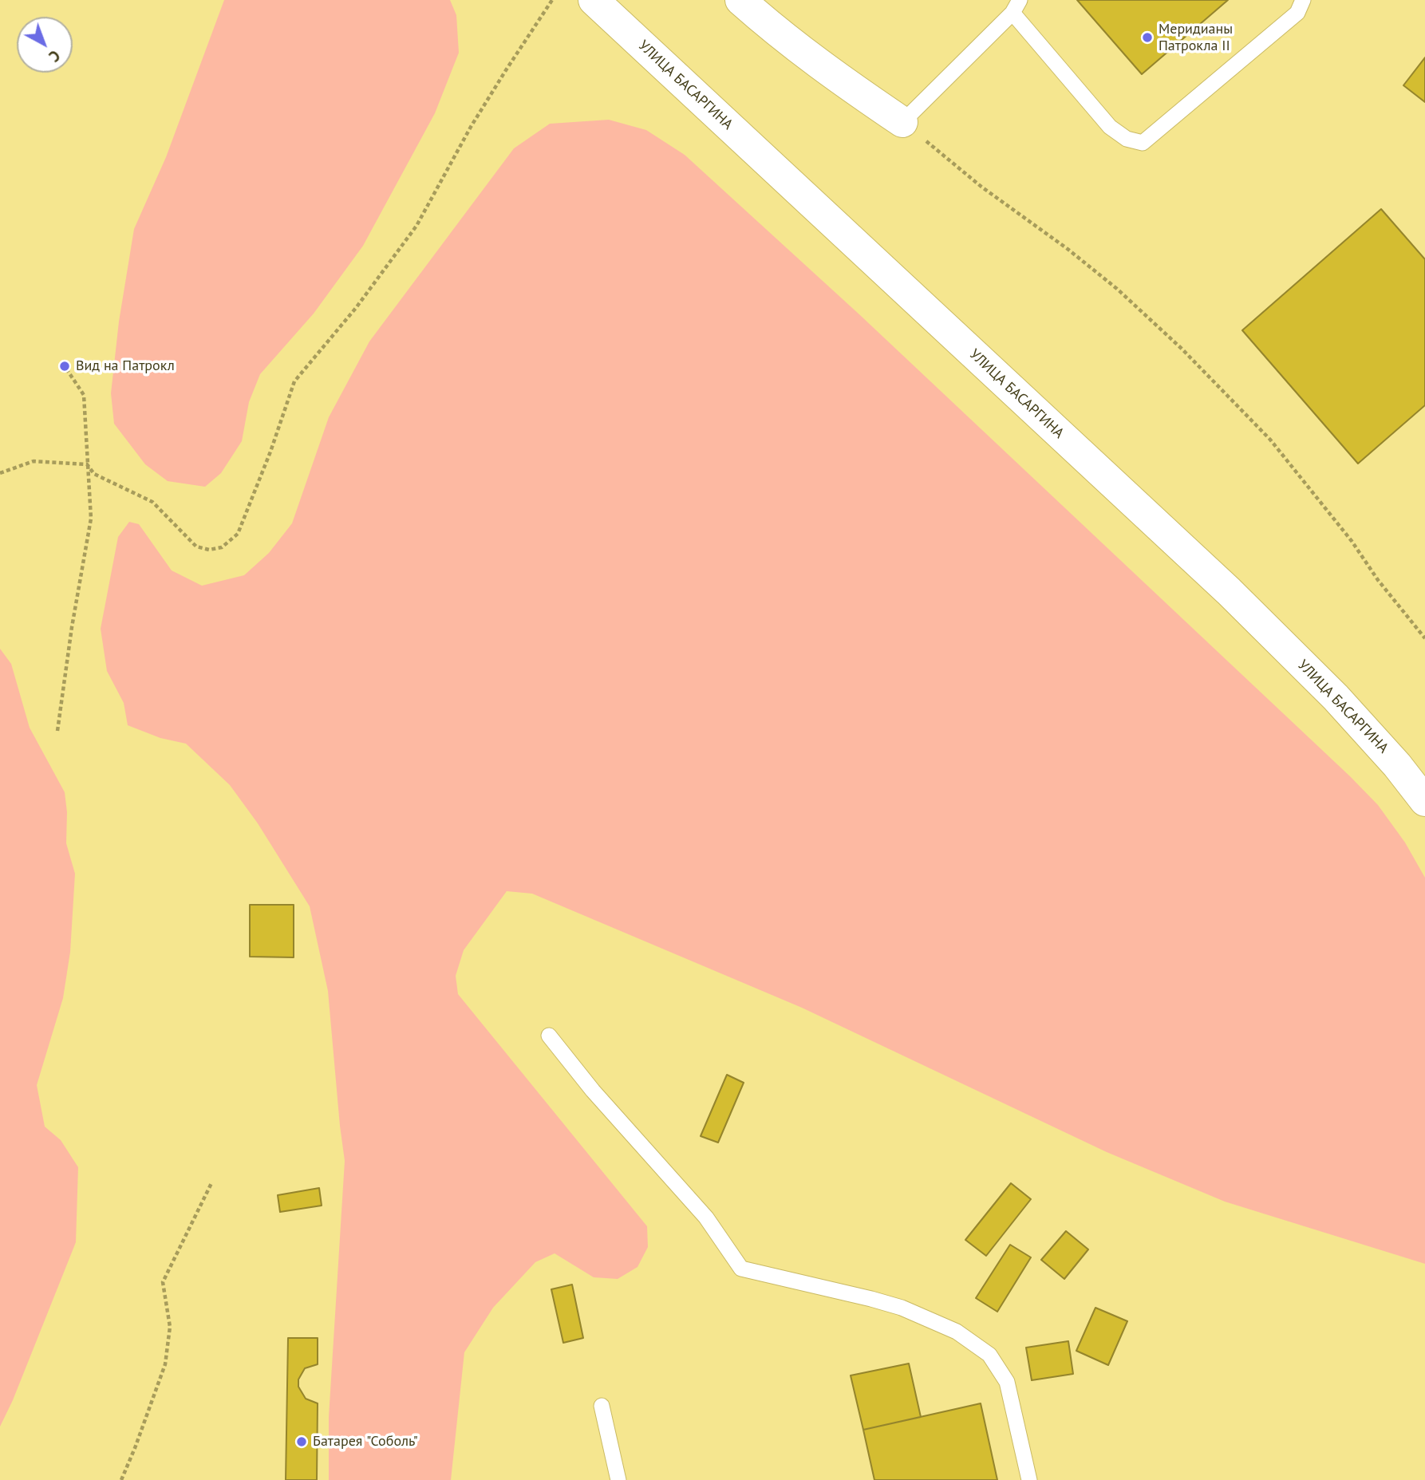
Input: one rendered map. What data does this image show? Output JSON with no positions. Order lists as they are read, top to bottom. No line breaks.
{"streets":{"main road":["УЛИЦА БАСАРГИНА"]},"places":["Меридианы Патрокла II","Вид на Патрокл","Батарея \"Соболь\""],"north":"bottom right"}
